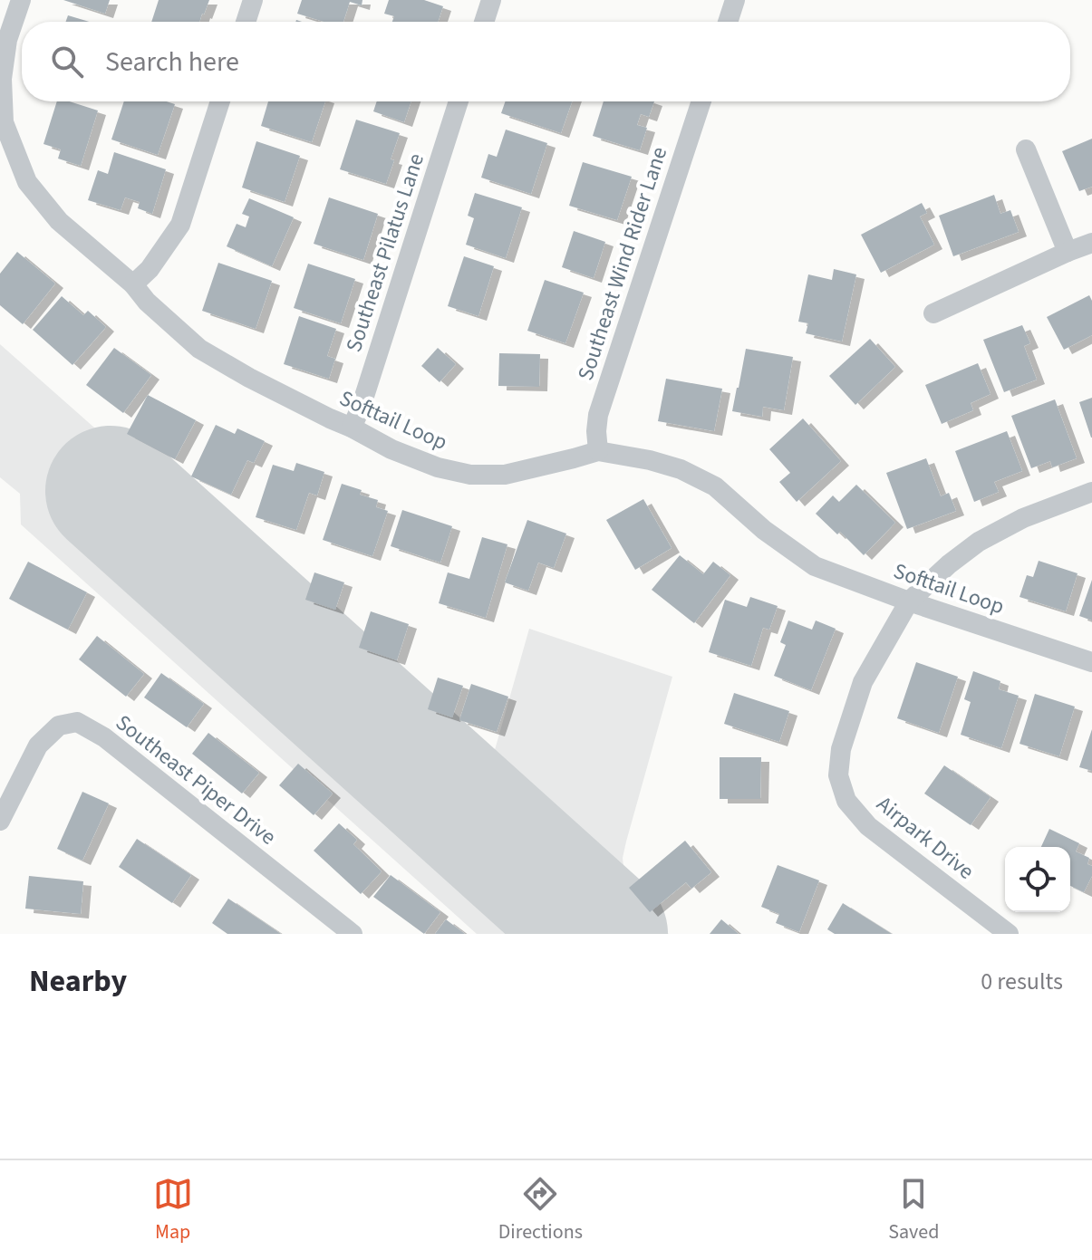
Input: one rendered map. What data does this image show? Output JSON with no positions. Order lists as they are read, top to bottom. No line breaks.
{"streets":{"street":["Southeast Pilatus Lane","Southeast Wind Rider Lane","Softtail Loop","Southeast Piper Drive","Airpark Drive"]},"crossings":[["Southeast Pilatus Lane","Softtail Loop"],["Southeast Wind Rider Lane","Softtail Loop"],["Softtail Loop","Airpark Drive"]],"page":{"search":"Search here","heading":["Nearby","0 results"],"nav":["Map","Directions","Saved"]}}
